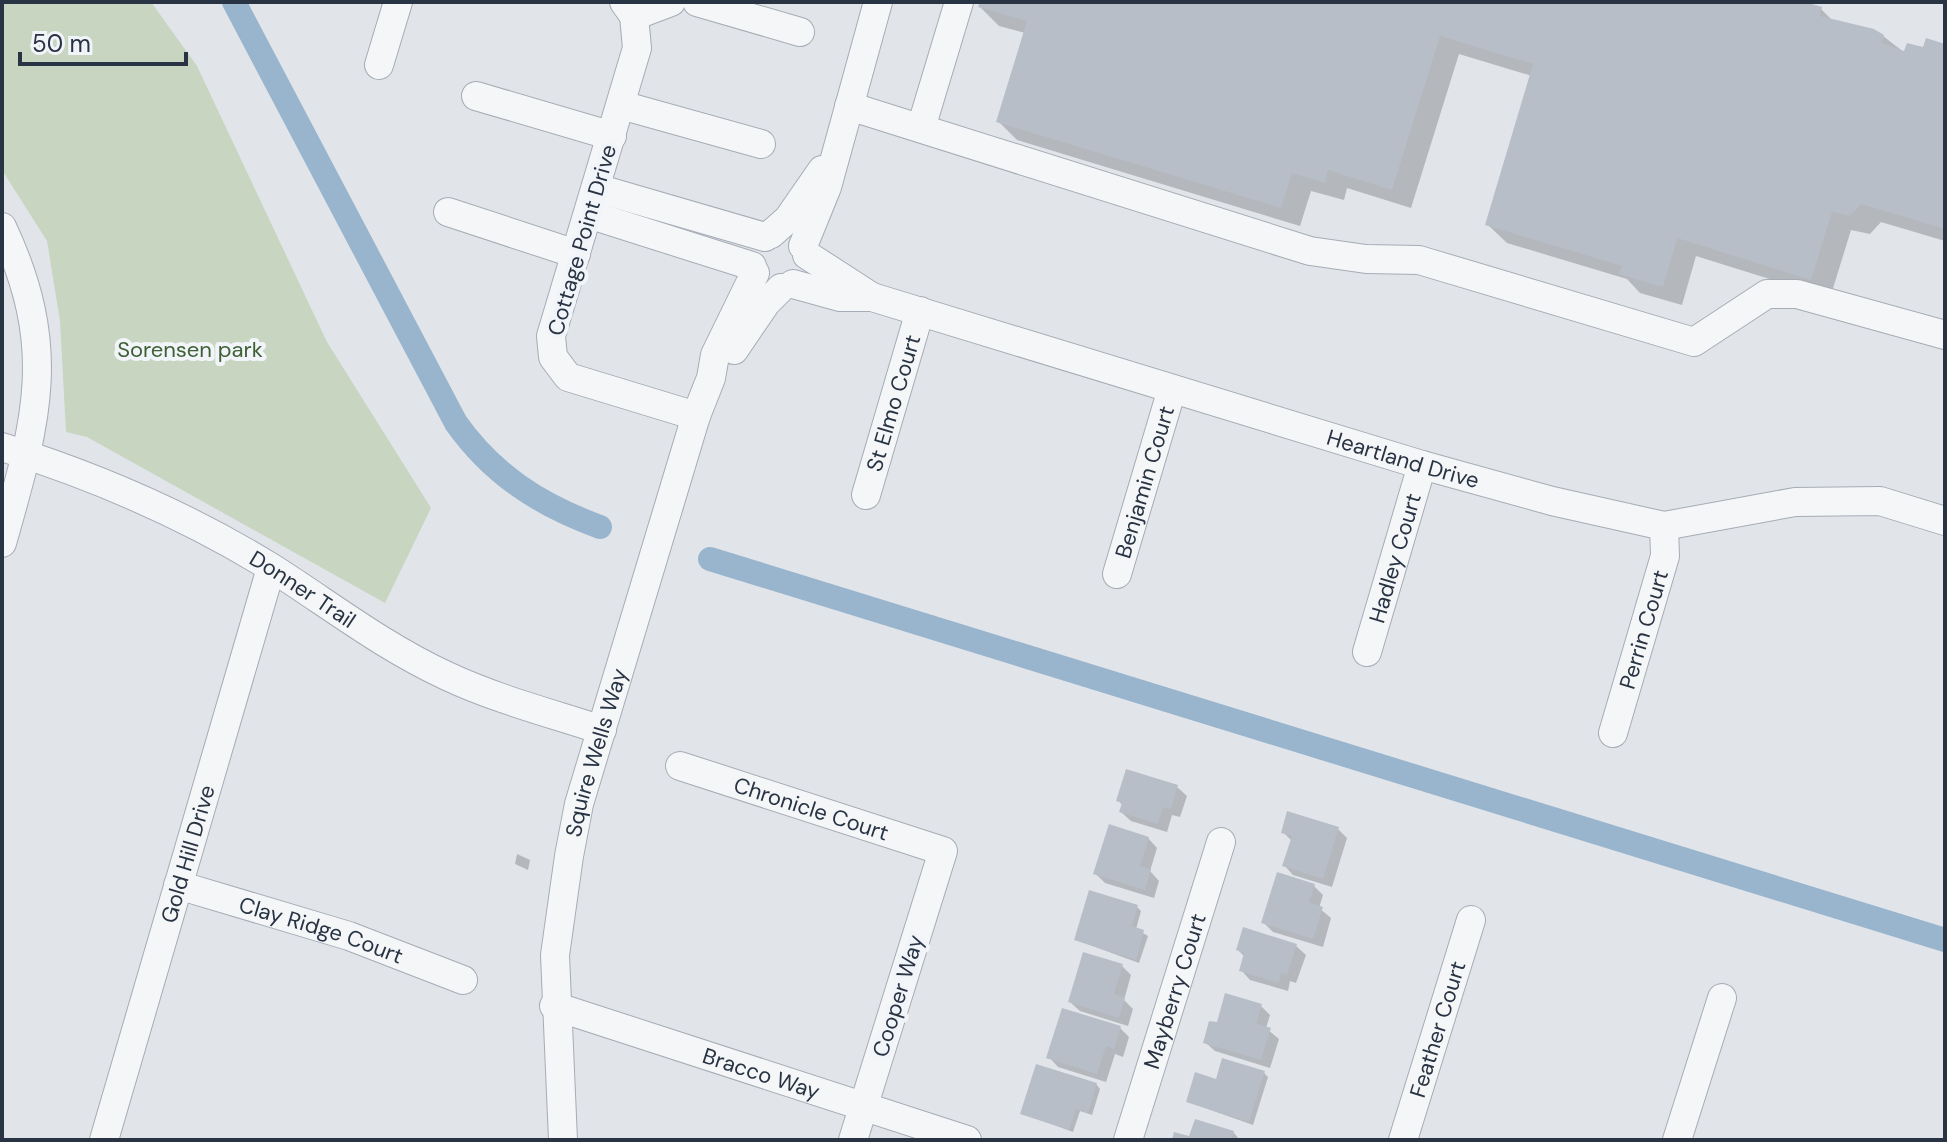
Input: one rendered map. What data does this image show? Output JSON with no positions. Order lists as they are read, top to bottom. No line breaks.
{"streets":{"street":["Cottage Point Drive","St Elmo Court","Heartland Drive","Benjamin Court","Hadley Court","Donner Trail","Perrin Court","Squire Wells Way","Chronicle Court","Gold Hill Drive","Clay Ridge Court","Mayberry Court","Cooper Way","Feather Court","Bracco Way"]},"crossings":[["Cottage Point Drive","Squire Wells Way"],["St Elmo Court","Heartland Drive"],["Heartland Drive","Benjamin Court"],["Heartland Drive","Hadley Court"],["Heartland Drive","Perrin Court"],["Heartland Drive","Squire Wells Way"],["Donner Trail","Squire Wells Way"],["Donner Trail","Gold Hill Drive"],["Squire Wells Way","Bracco Way"],["Chronicle Court","Cooper Way"],["Gold Hill Drive","Clay Ridge Court"],["Cooper Way","Bracco Way"]],"parks":["Sorensen park"],"scale_bar":"50 m"}
